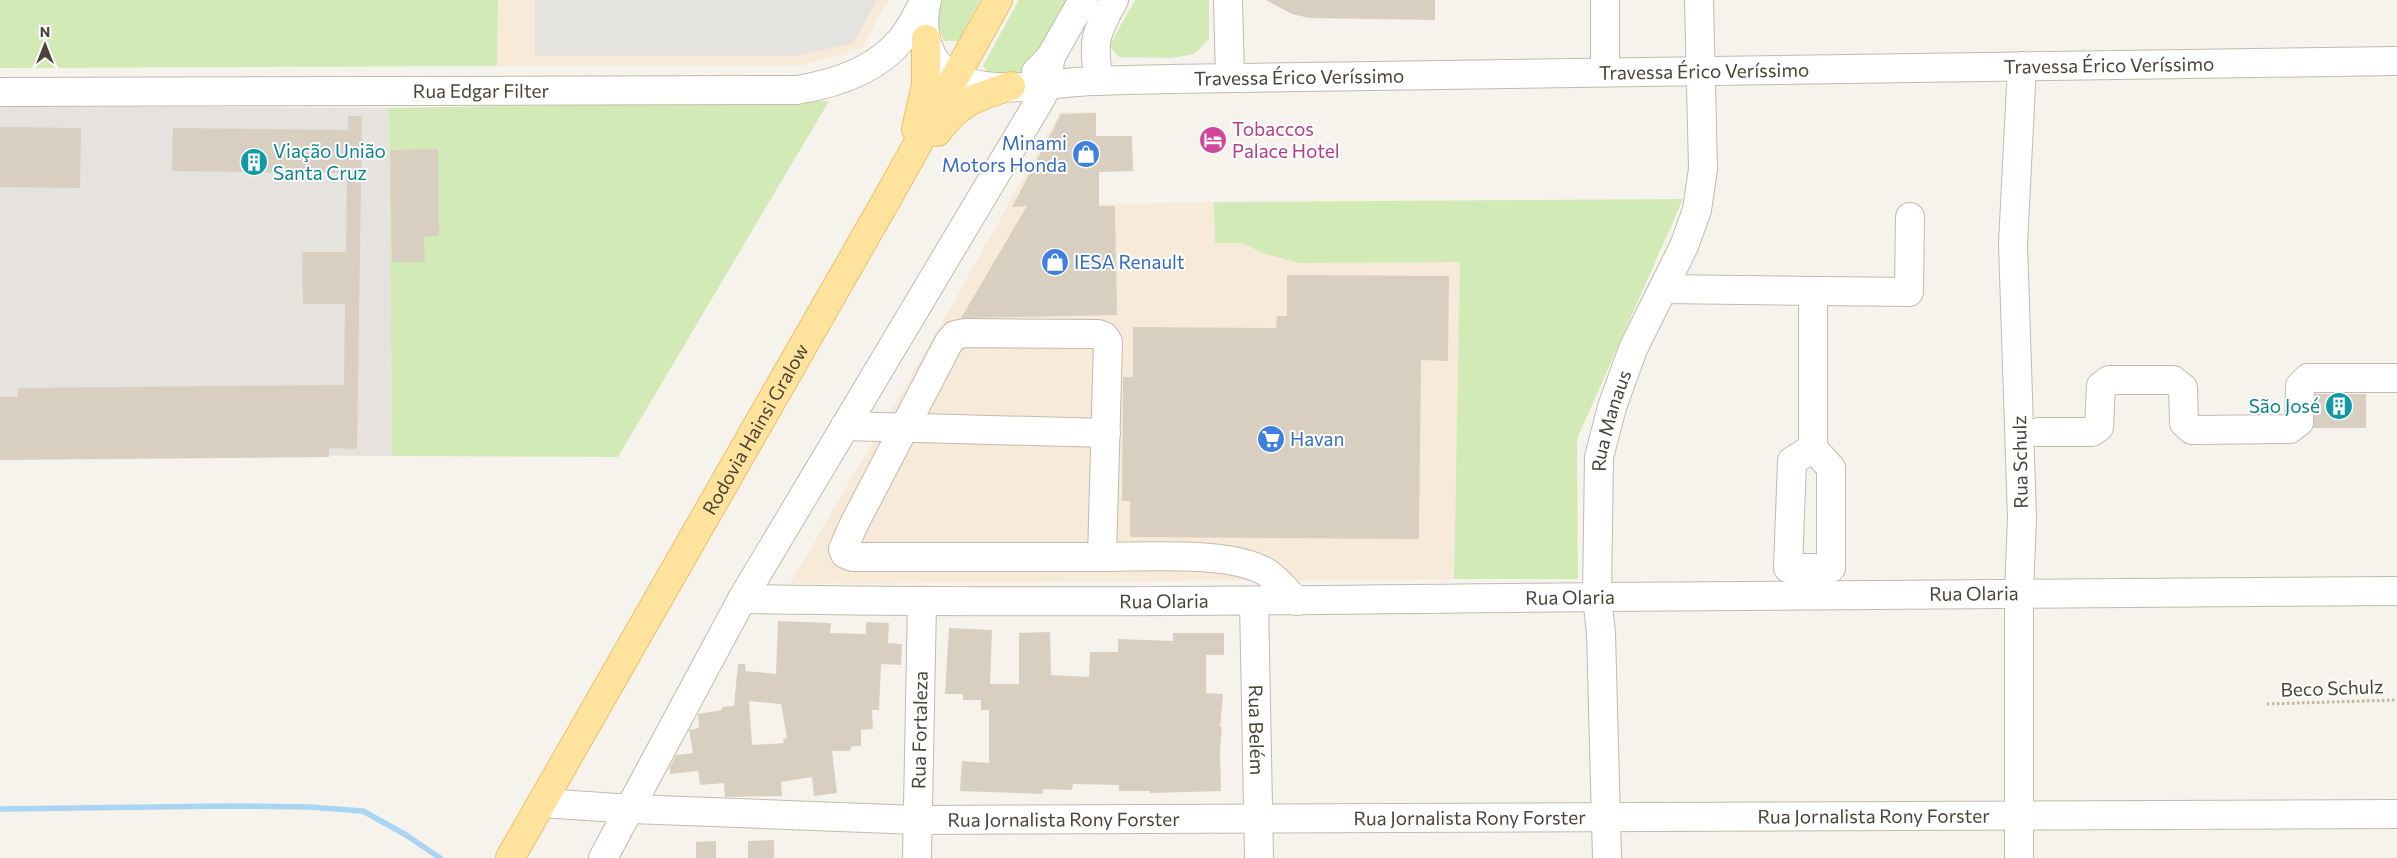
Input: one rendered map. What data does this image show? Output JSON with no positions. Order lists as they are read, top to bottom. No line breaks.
{"streets":{"main road":["Rodovia Hainsi Gralow"],"street":["Travessa Érico Veríssimo","Rua Edgar Filter","Rua Manaus","Rua Schulz","Rua Olaria","Rua Fortaleza","Rua Belém","Rua Jornalista Rony Forster"],"path":["Beco Schulz"]},"crossings":[["Travessa Érico Veríssimo","Rua Manaus"],["Travessa Érico Veríssimo","Rodovia Hainsi Gralow"],["Travessa Érico Veríssimo","Rua Schulz"],["Rua Manaus","Rua Olaria"],["Rua Manaus","Rua Jornalista Rony Forster"],["Rodovia Hainsi Gralow","Rua Jornalista Rony Forster"],["Rua Schulz","Rua Olaria"],["Rua Schulz","Rua Jornalista Rony Forster"],["Rua Olaria","Rua Fortaleza"],["Rua Olaria","Rua Belém"],["Rua Fortaleza","Rua Jornalista Rony Forster"],["Rua Belém","Rua Jornalista Rony Forster"]],"places":{"hotel":["Tobaccos Palace Hotel"],"shop":["Minami Motors Honda","IESA Renault"],"building":["Viação União Santa Cruz","São José"],"supermarket":["Havan"]},"north":"top"}
